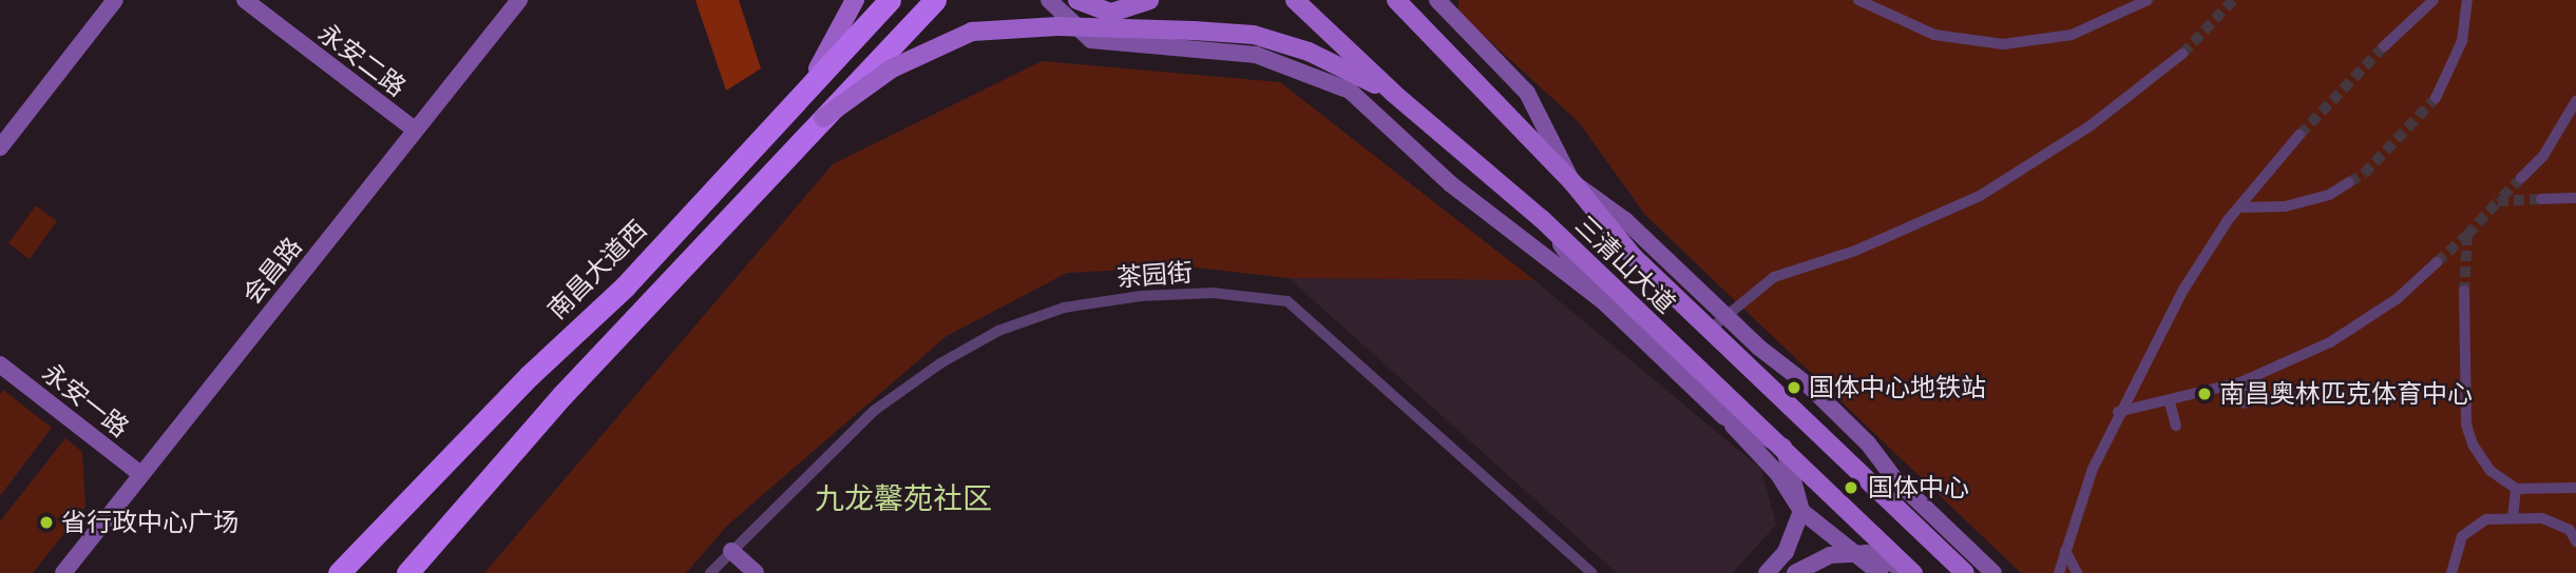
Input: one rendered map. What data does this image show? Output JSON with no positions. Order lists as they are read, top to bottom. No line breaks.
{"streets":{"highway":["南昌大道西"],"main road":["永安二路","三清山大道","会昌路","永安一路"],"street":["茶园街"]},"crossings":[["永安二路","会昌路"],["会昌路","永安一路"]],"districts":["九龙馨苑社区"],"places":["国体中心地铁站","南昌奥林匹克体育中心","国体中心","省行政中心广场"]}
